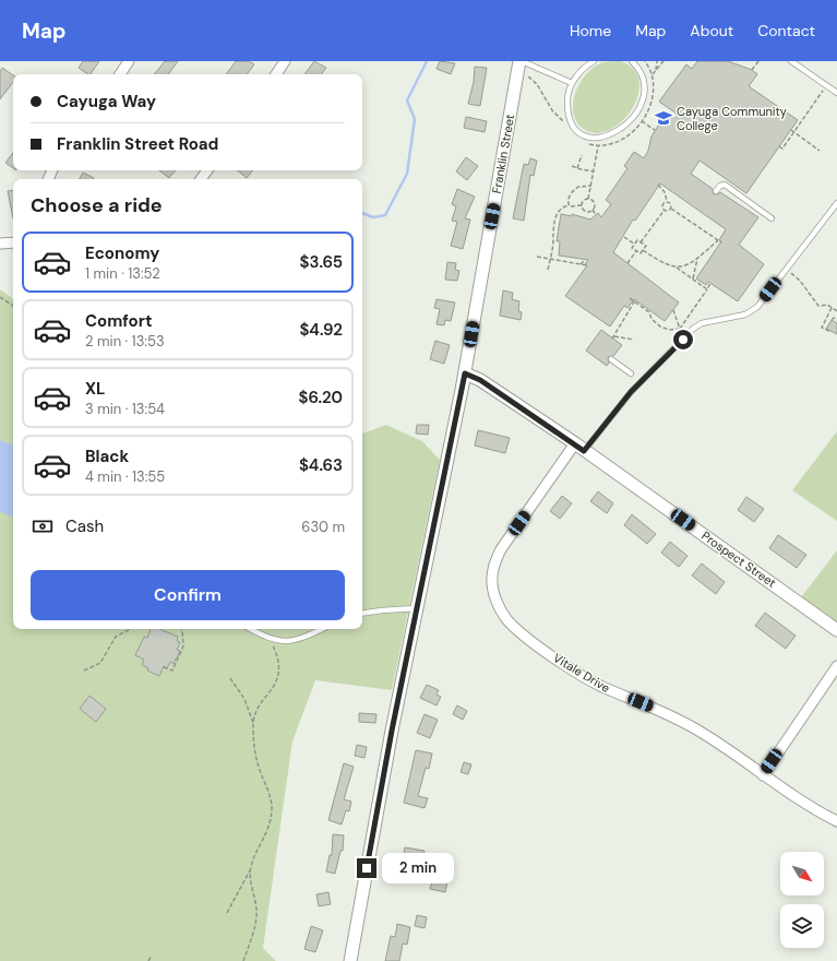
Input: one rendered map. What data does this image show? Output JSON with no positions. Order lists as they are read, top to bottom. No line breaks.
{"streets":{"street":["Franklin Street","Prospect Street","Vitale Drive"]},"crossings":[["Franklin Street","Prospect Street"],["Prospect Street","Vitale Drive"]],"places":{"school or university":["Cayuga Community College"]},"north":"bottom right","page":{"header":"Map","nav":["Home","Map","About","Contact"],"banner":["Cayuga Way","Franklin Street Road"],"heading":"Choose a ride","list":[{"name":"Economy","note":"1 min · 13:52","value":"$3.65"},{"name":"Comfort","note":"2 min · 13:53","value":"$4.92"},{"name":"XL","note":"3 min · 13:54","value":"$6.20"},{"name":"Black","note":"4 min · 13:55","value":"$4.63"}],"pay":["Cash","630 m"],"buttons":"Confirm","bubble":"2 min"}}
